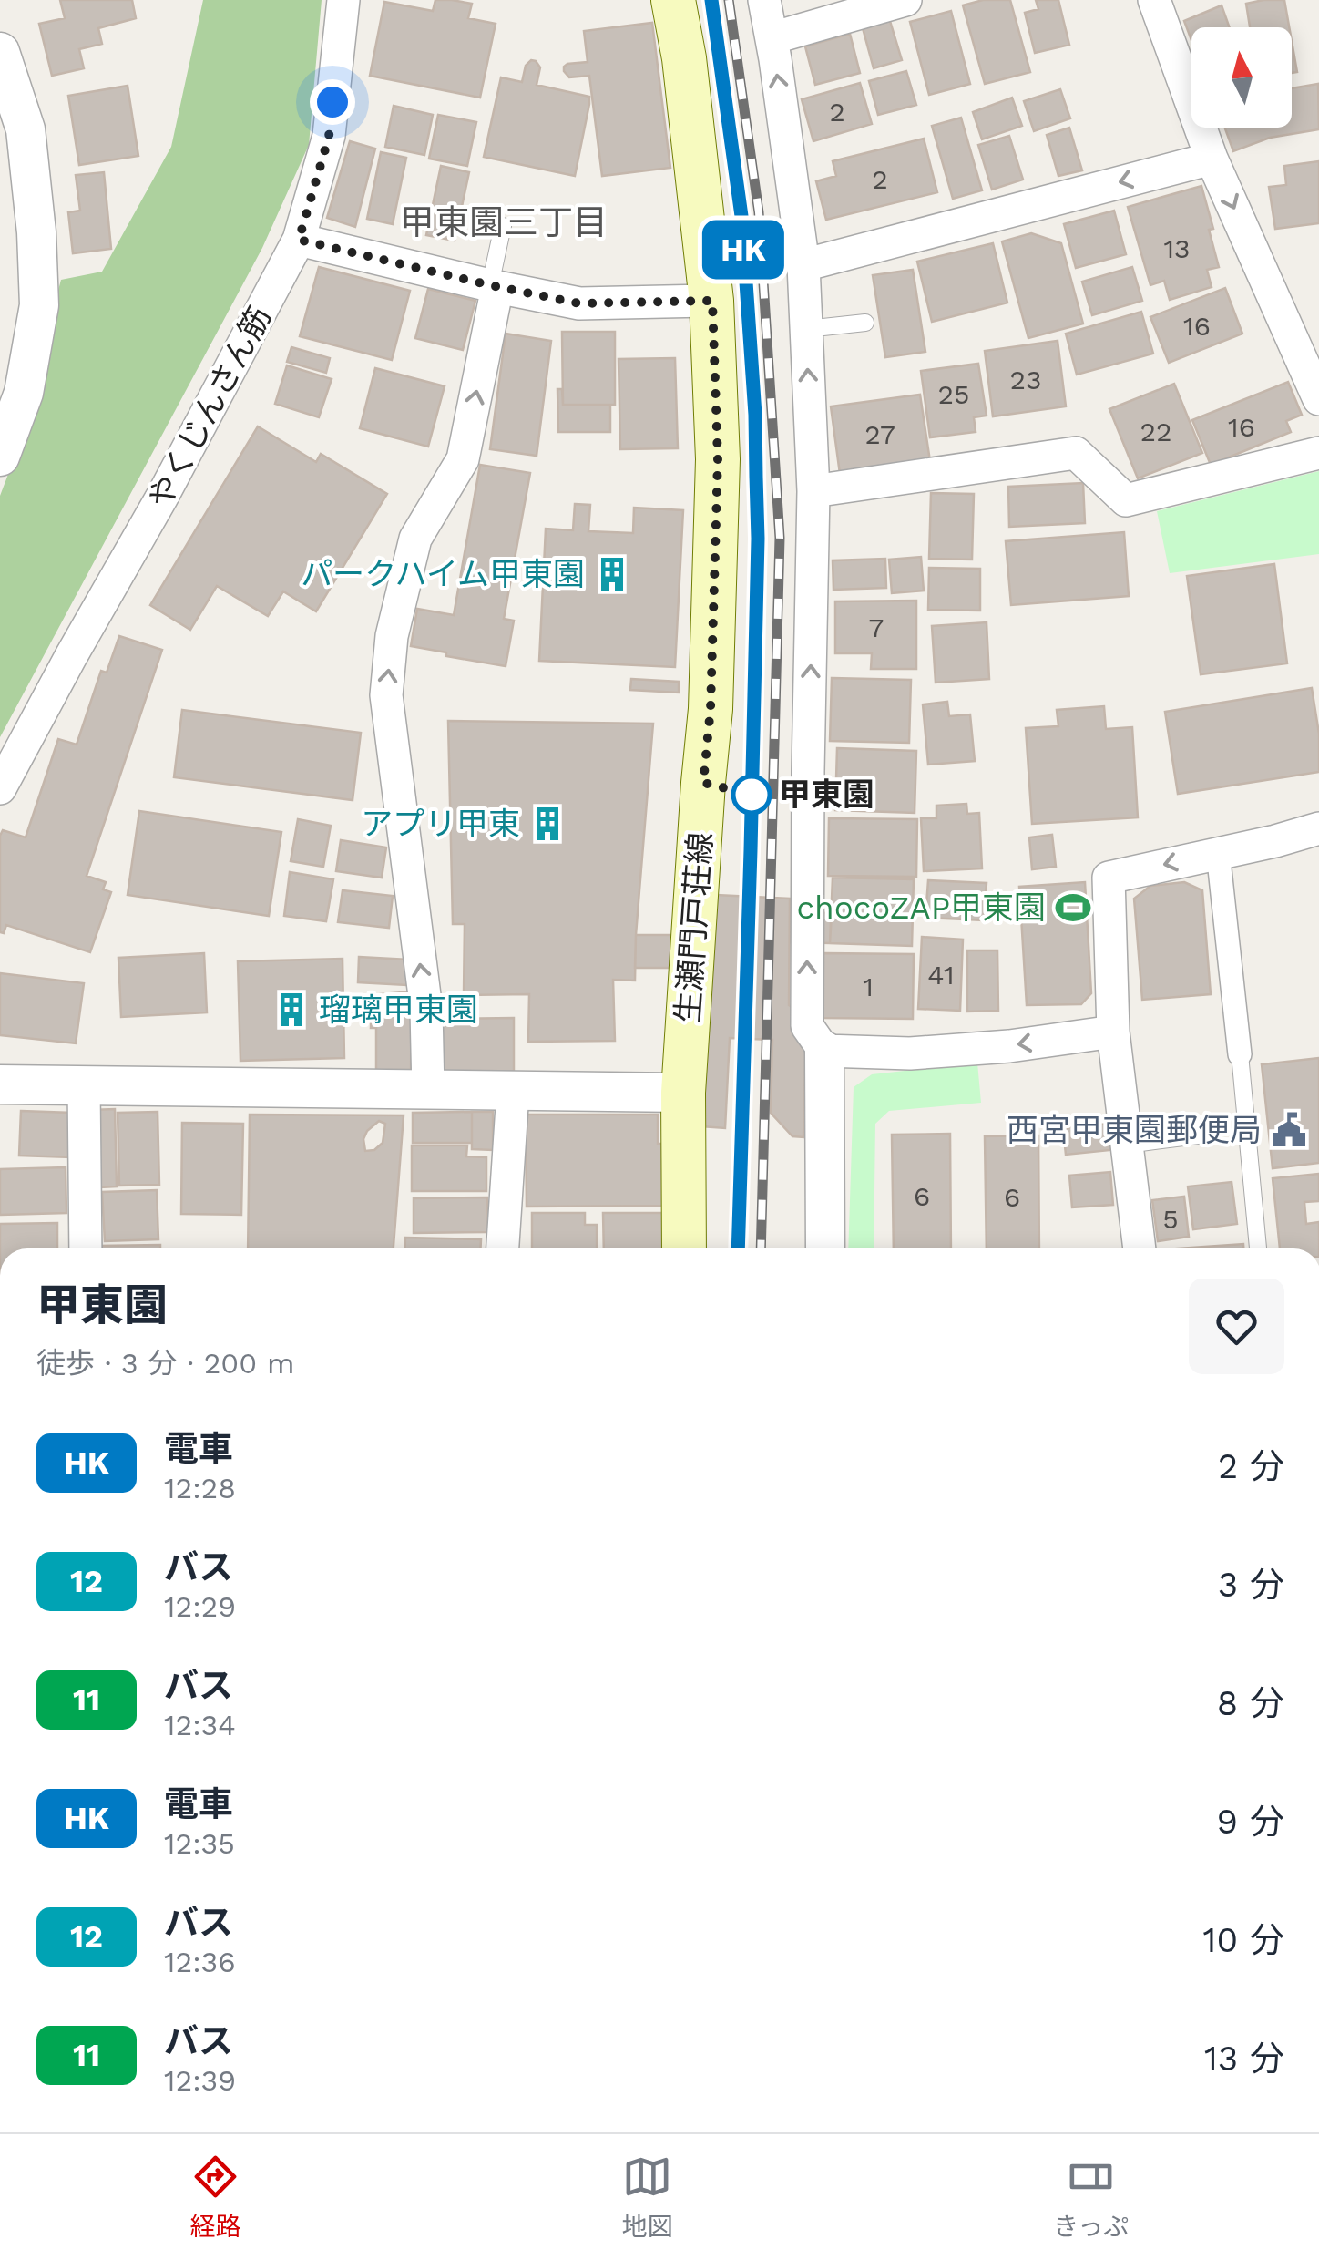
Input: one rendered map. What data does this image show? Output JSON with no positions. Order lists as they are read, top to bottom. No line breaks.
{"streets":{"main road":["生瀬門戸荘線"],"street":["やくじんさん筋"]},"districts":["甲東園三丁目"],"places":{"building":["パークハイム甲東園","アプリ甲東","瑠璃甲東園"],"other":["甲東園"],"sports":["chocoZAP甲東園"],"public building":["西宮甲東園郵便局"]},"house_numbers":["2","2","13","16","23","25","16","22","27","7","41","1","6","6","5"],"north":"top","page":{"on_map":"HK","heading":["甲東園","徒歩 · 3 分 · 200 m"],"list":[{"mark":"HK","name":"電車","note":"12:28","value":"2 分"},{"mark":"12","name":"バス","note":"12:29","value":"3 分"},{"mark":"11","name":"バス","note":"12:34","value":"8 分"},{"mark":"HK","name":"電車","note":"12:35","value":"9 分"},{"mark":"12","name":"バス","note":"12:36","value":"10 分"},{"mark":"11","name":"バス","note":"12:39","value":"13 分"}],"tabs":["経路","地図","きっぷ"]}}
